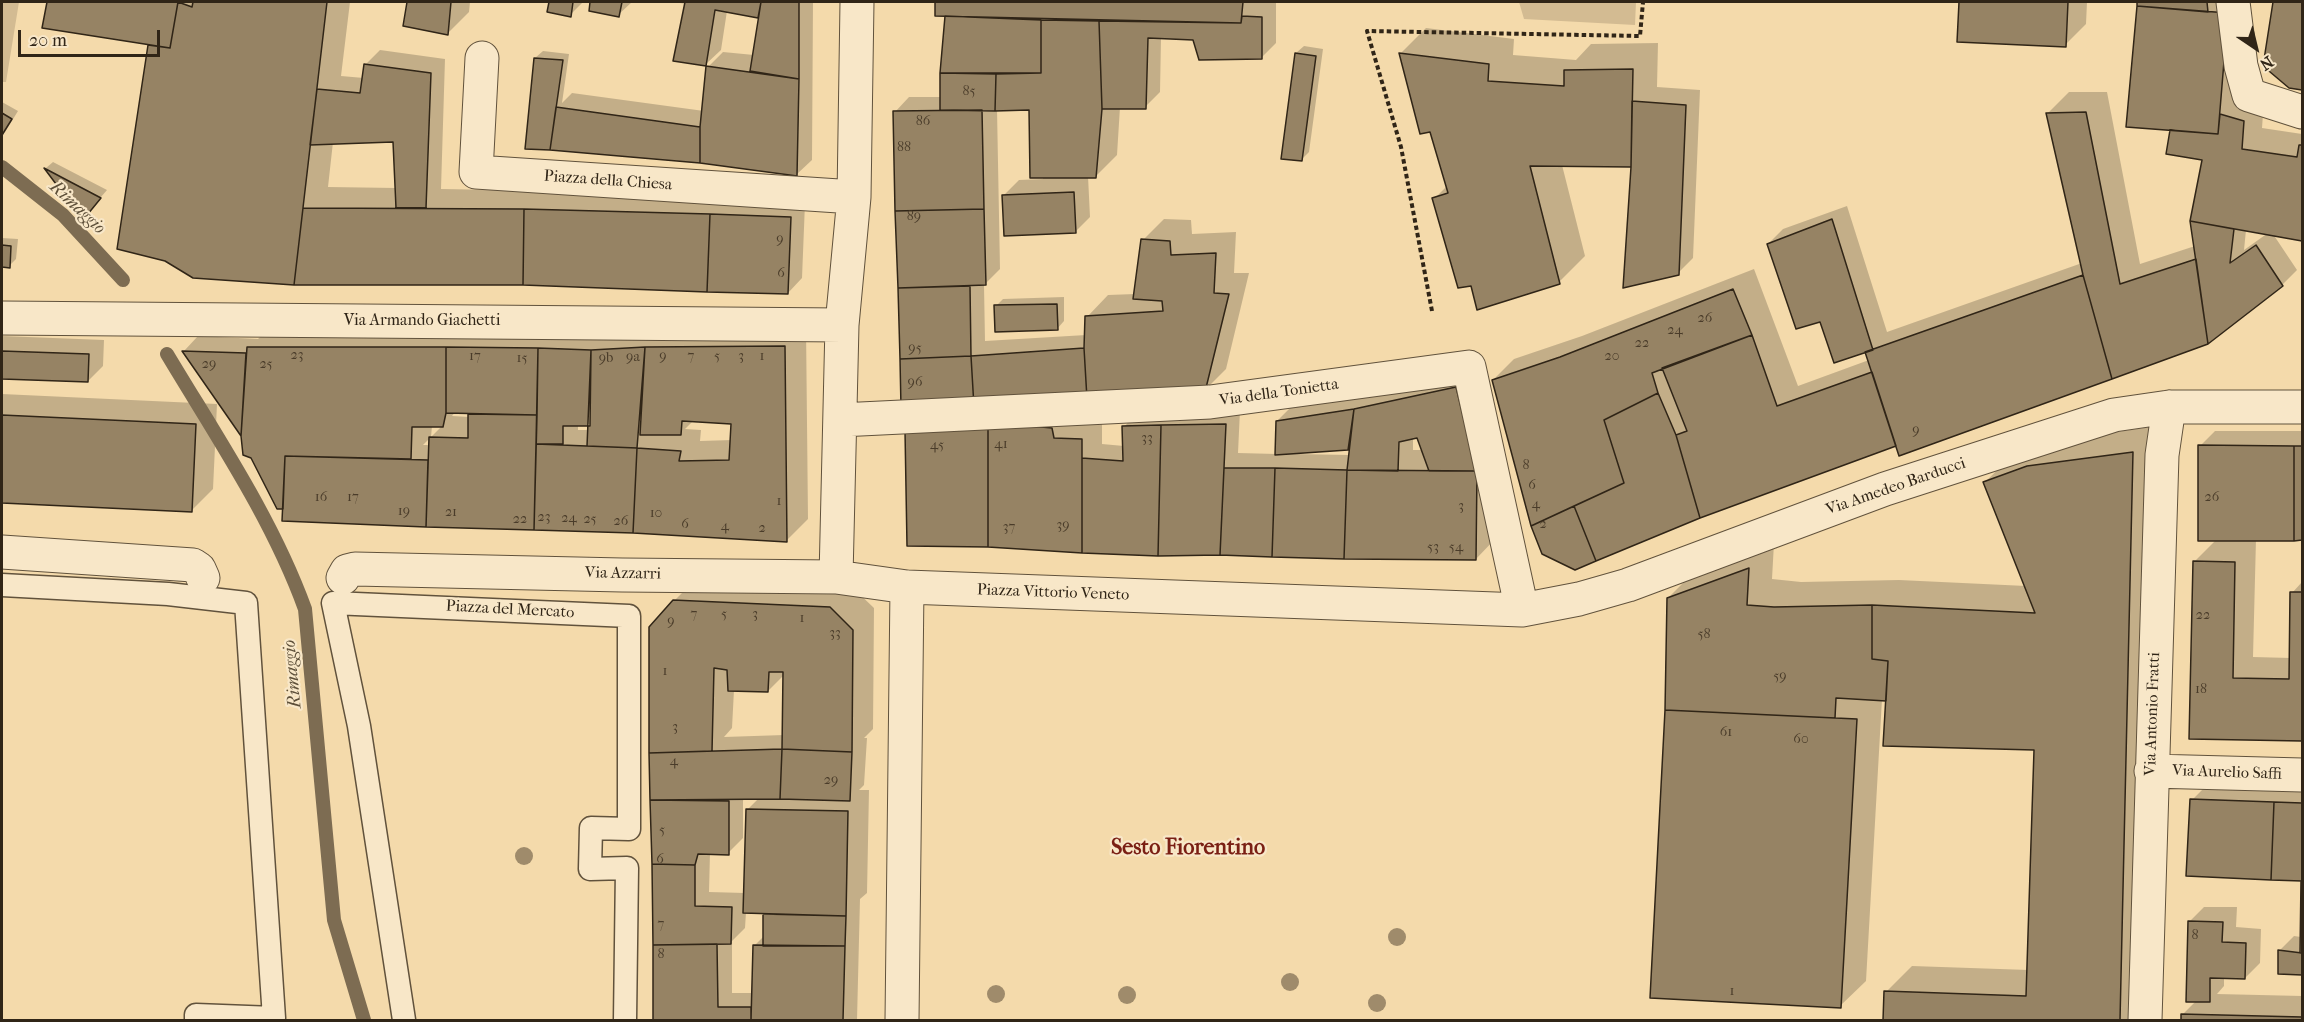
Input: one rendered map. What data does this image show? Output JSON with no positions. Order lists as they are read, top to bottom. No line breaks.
{"streets":{"street":["Piazza della Chiesa","Via Armando Giachetti","Via della Tonietta","Via Amedeo Barducci","Via Azzarri","Piazza Vittorio Veneto","Via Antonio Fratti","Via Aurelio Saffi"],"lane":["Piazza del Mercato"]},"crossings":[["Via della Tonietta","Piazza Vittorio Veneto"],["Via Amedeo Barducci","Piazza Vittorio Veneto"],["Via Amedeo Barducci","Via Antonio Fratti"],["Via Azzarri","Piazza Vittorio Veneto"],["Via Antonio Fratti","Via Aurelio Saffi"]],"districts":["Sesto Fiorentino"],"water":["Rimaggio"],"house_numbers":["85","86","88","89","9","6","26","24","22","95","23","17","9","7","5","3","1","20","9a","15","9b","29","25","96","9","33","41","45","8","6","16","17","26","1","4","3","19","21","10","23","24","22","25","26","6","2","39","4","37","2","53","54","7","5","3","22","1","9","33","58","1","59","18","3","61","60","4","29","5","6","7","8","8","1"],"scale_bar":"20 m","north":"bottom right"}
